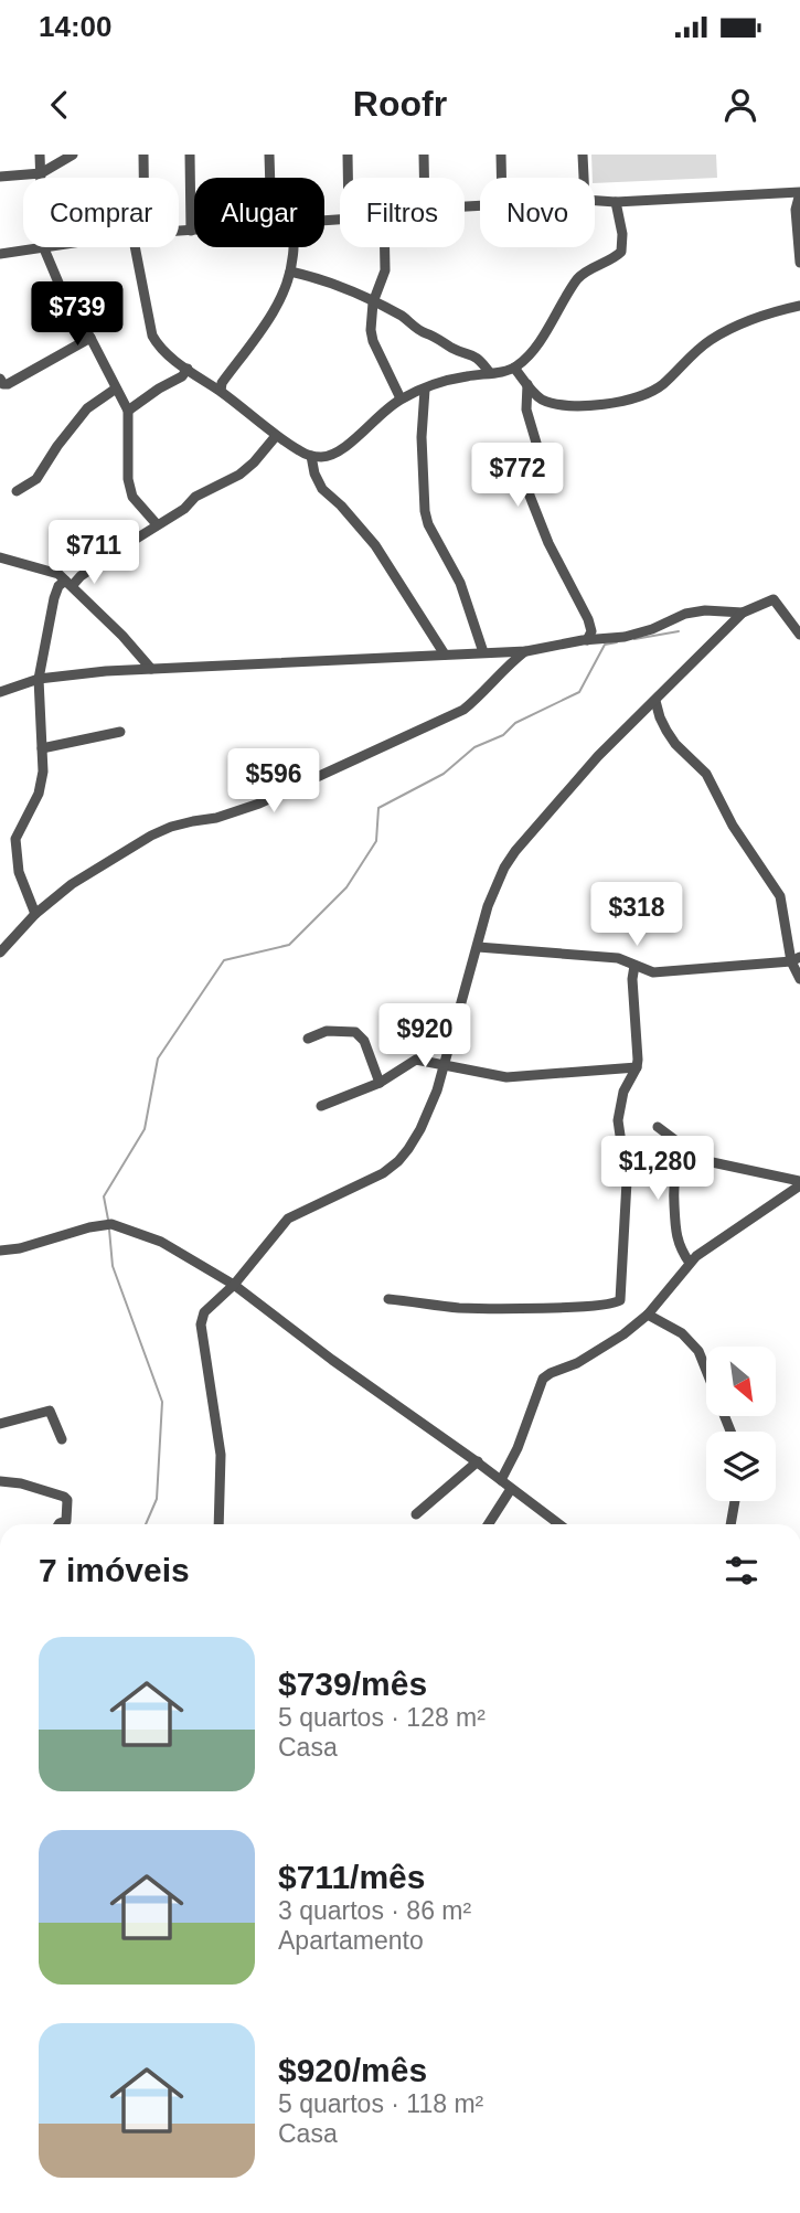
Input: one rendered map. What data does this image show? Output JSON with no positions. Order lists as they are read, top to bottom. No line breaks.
{"north":"bottom right","page":{"status":"14:00","header":"Roofr","chip":["Comprar","Alugar","Filtros","Novo"],"price":["$739","$772","$711","$596","$318","$920","$1,280"],"heading":"7 imóveis","list":[{"name":"$739/mês","note":"5 quartos · 128 m² · Casa"},{"name":"$711/mês","note":"3 quartos · 86 m² · Apartamento"},{"name":"$920/mês","note":"5 quartos · 118 m² · Casa"}]}}
